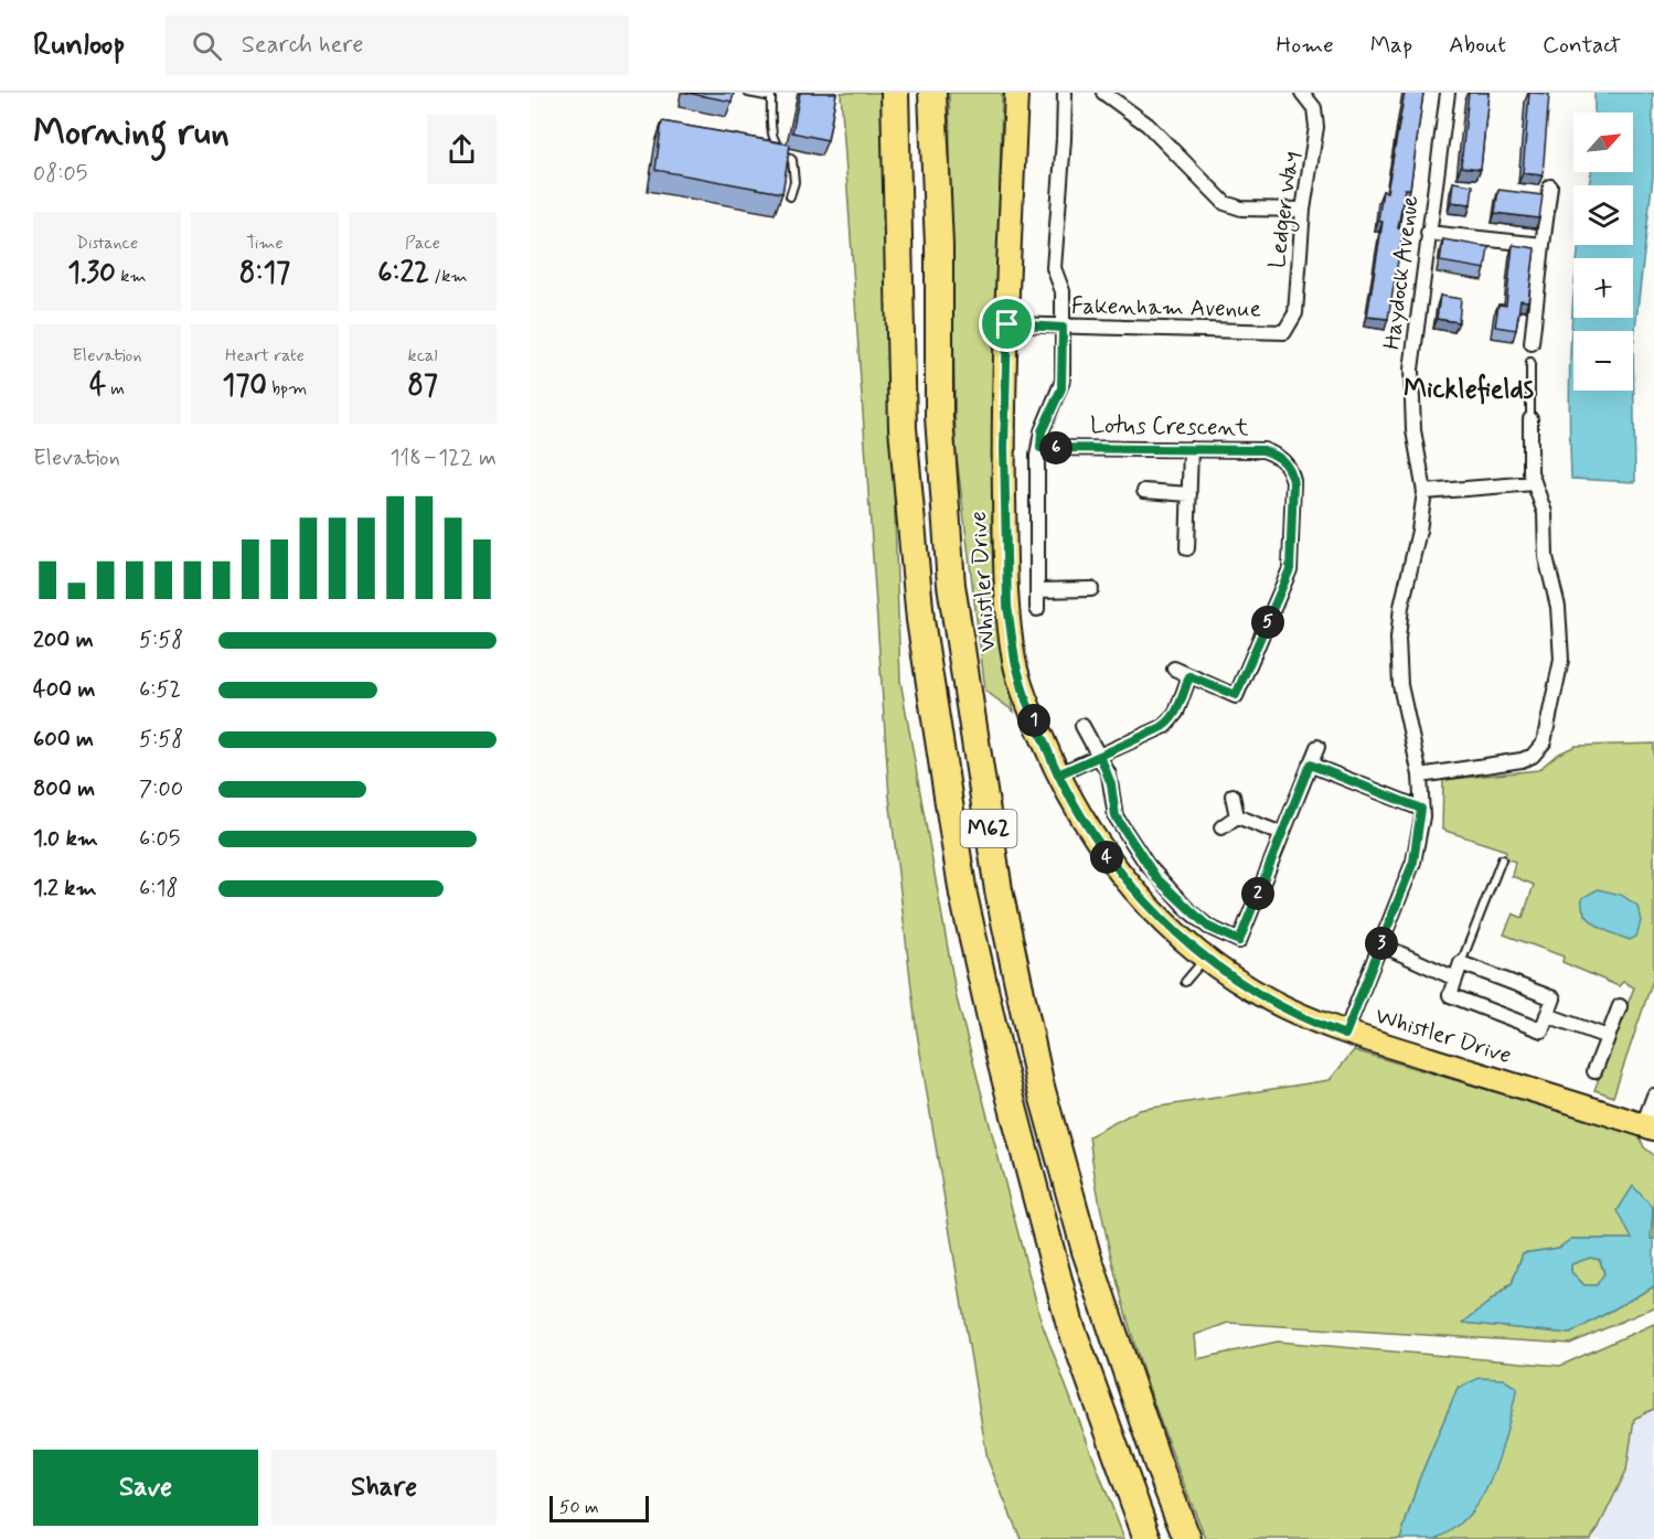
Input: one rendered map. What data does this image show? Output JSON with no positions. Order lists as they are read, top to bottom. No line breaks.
{"streets":{"highway":["M62"],"main road":["Whistler Drive"],"street":["Ledger Way","Haydock Avenue","Fakenham Avenue","Lotus Crescent"]},"crossings":[["Ledger Way","Fakenham Avenue"],["Haydock Avenue","Whistler Drive"],["Fakenham Avenue","Whistler Drive"]],"districts":["Micklefields"],"scale_bar":"50 m","north":"top right","page":{"header":"Runloop","search":"Search here","nav":["Home","Map","About","Contact"],"heading":["Morning run","08:05"],"map_buttons":["+","−"],"stats":[["Distance","1.30 km"],["Time","8:17"],["Pace","6:22 /km"],["Elevation","4 m"],["Heart rate","170 bpm"],["kcal","87"]],"chart":["Elevation","118–122 m"],"pins":["6","5","1","4","2","3"],"list":[{"name":"200 m","note":"5:58"},{"name":"400 m","note":"6:52"},{"name":"600 m","note":"5:58"},{"name":"800 m","note":"7:00"},{"name":"1.0 km","note":"6:05"},{"name":"1.2 km","note":"6:18"}],"buttons":["Save","Share"],"scale":"50 m"}}
